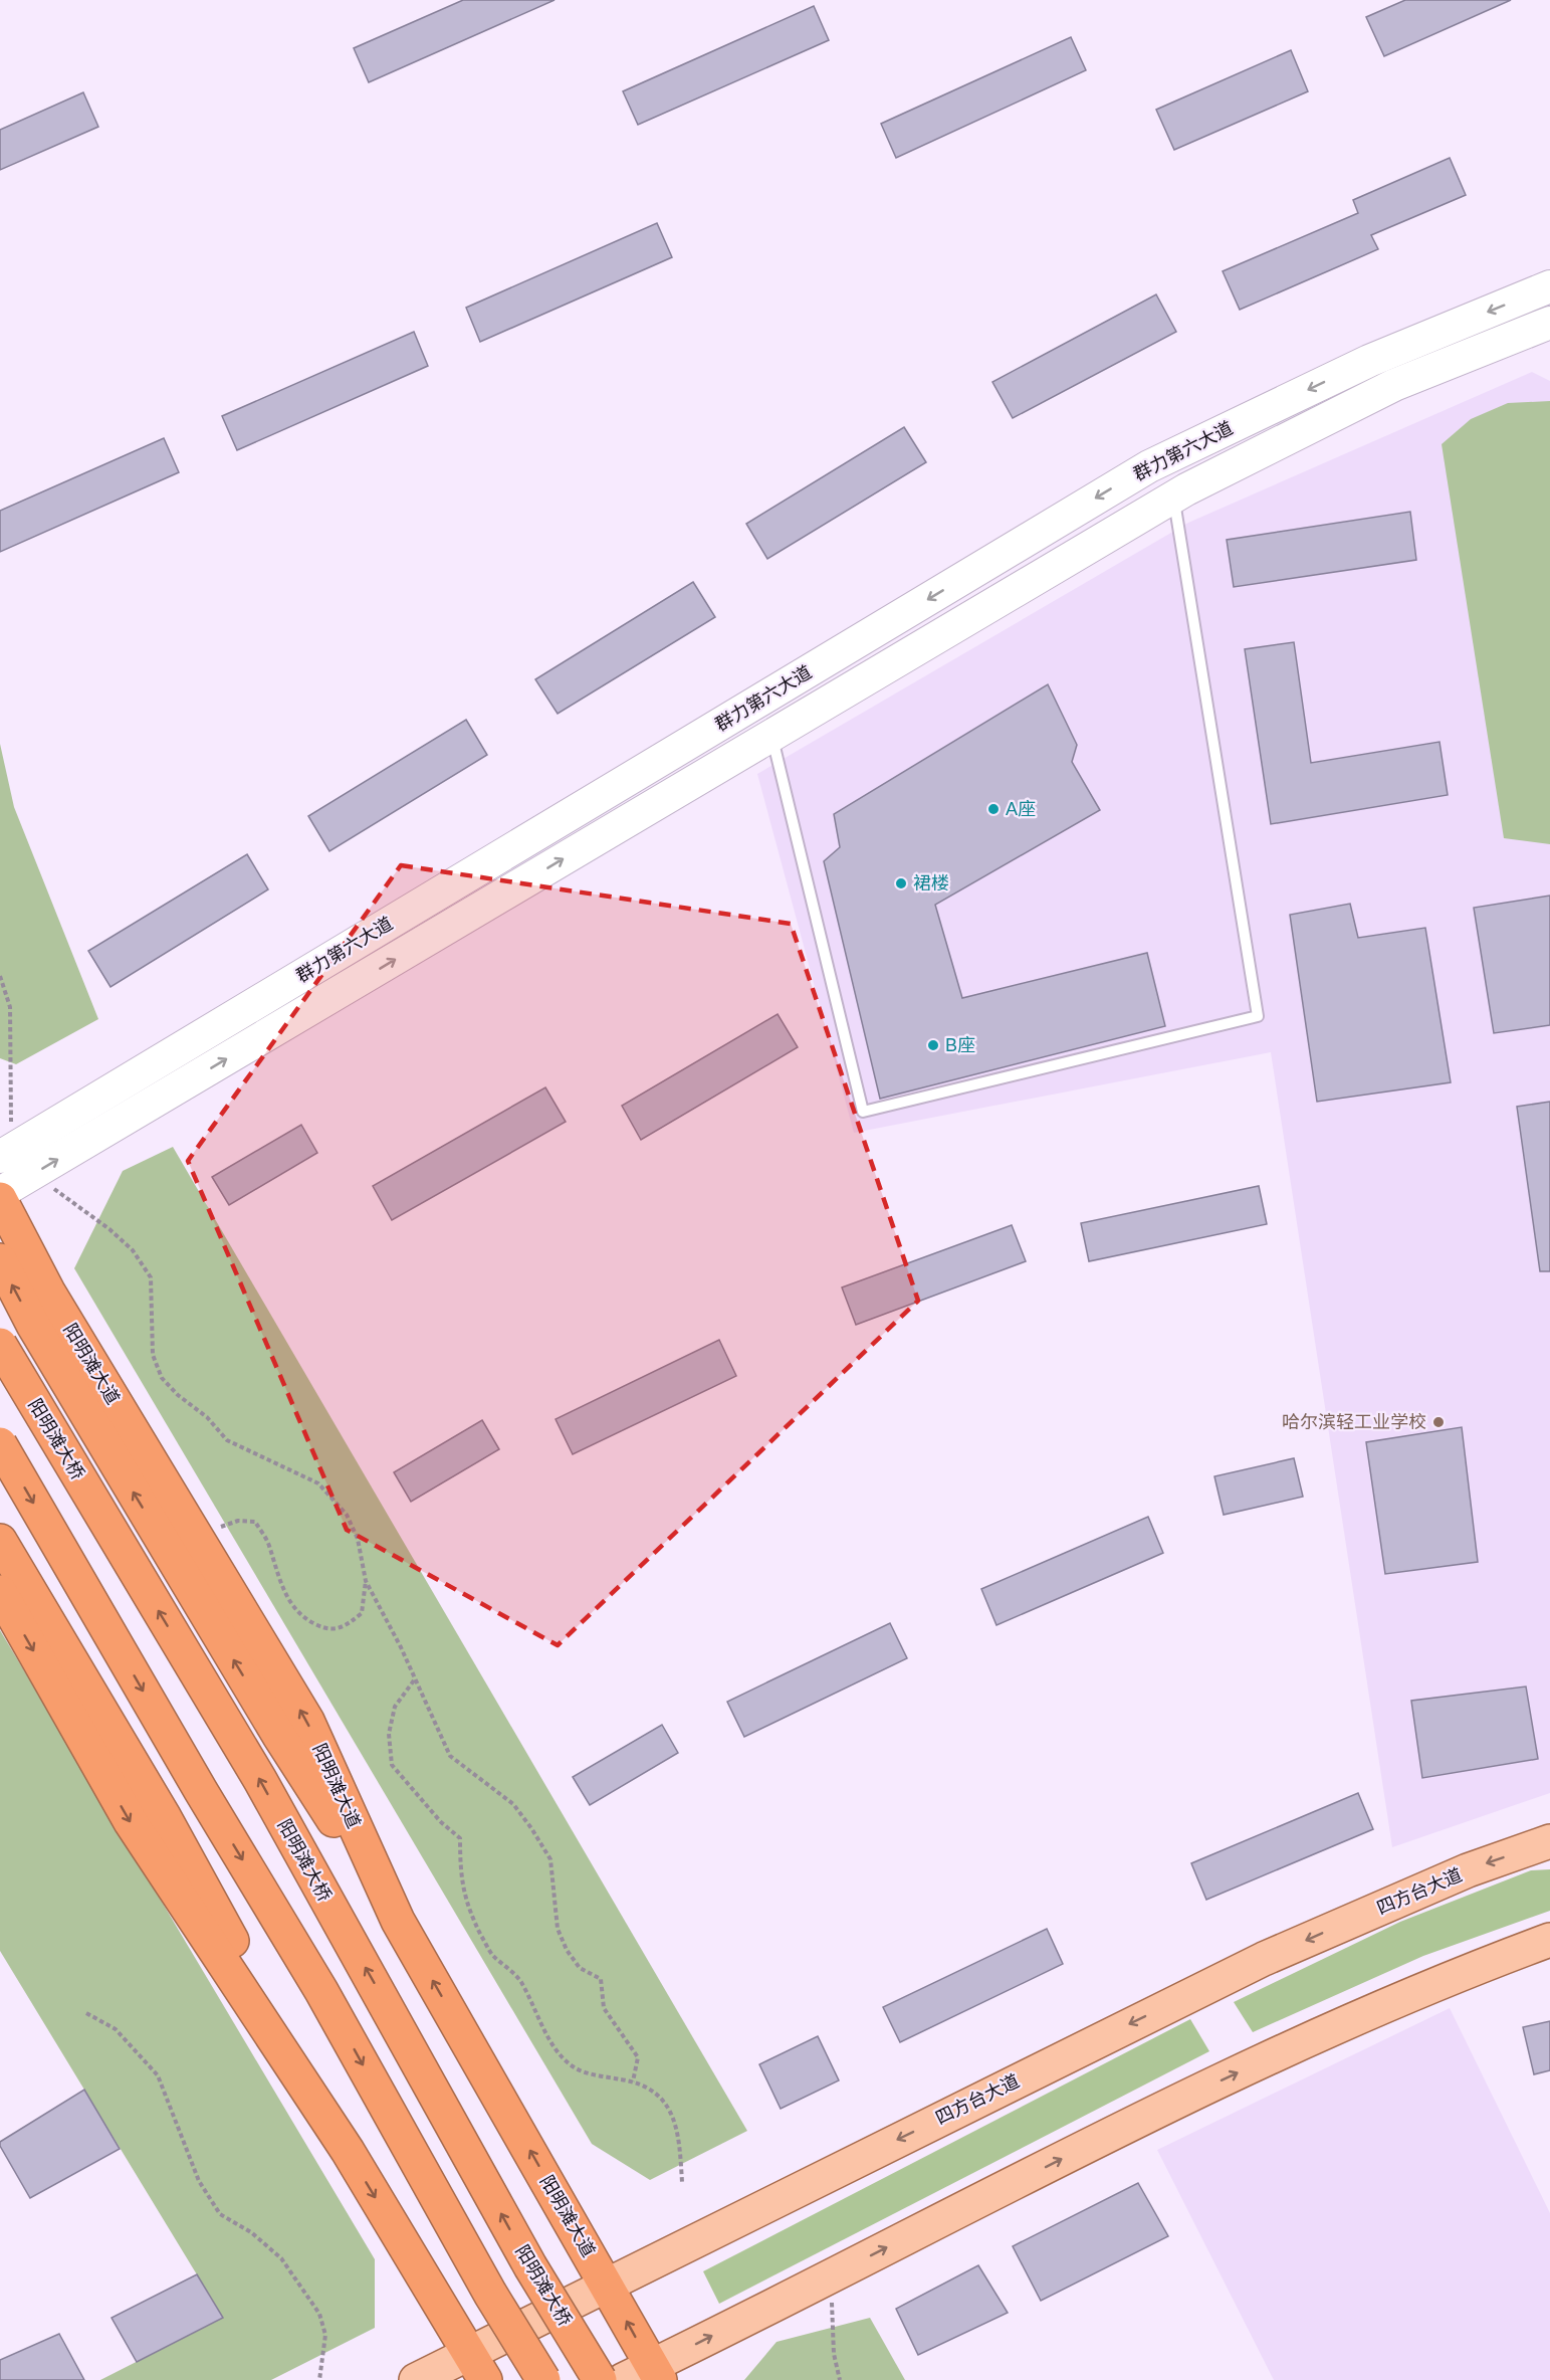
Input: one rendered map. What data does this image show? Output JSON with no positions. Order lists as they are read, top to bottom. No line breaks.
{"streets":{"highway":["阳明滩大道","阳明滩大桥"],"main road":["群力第六大道","四方台大道"]},"crossings":[["阳明滩大道","四方台大道"]],"places":["A座","裙楼","B座","哈尔滨轻工业学校"]}
